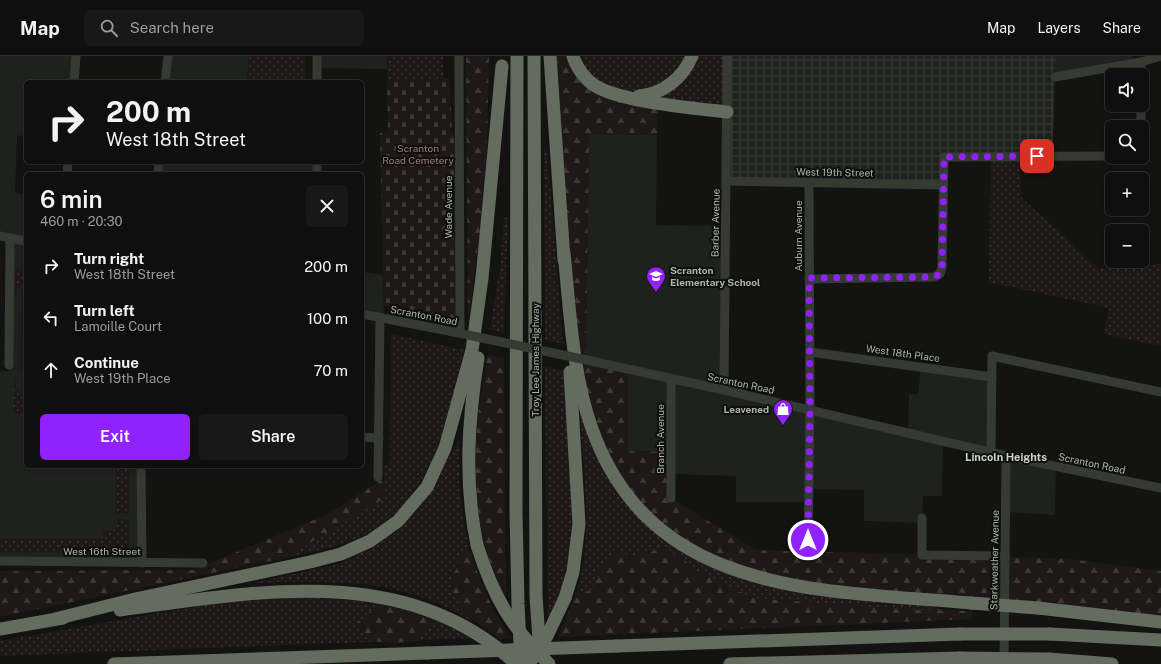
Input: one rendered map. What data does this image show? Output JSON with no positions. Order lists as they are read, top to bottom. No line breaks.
{"streets":{"highway":["Troy Lee James Highway"],"street":["West 19th Street","Wade Avenue","Barber Avenue","Auburn Avenue","Scranton Road","West 18th Place","Branch Avenue","West 16th Street","Starkweather Avenue"]},"crossings":[["West 19th Street","Barber Avenue"],["West 19th Street","Auburn Avenue"],["Wade Avenue","Scranton Road"],["Barber Avenue","Scranton Road"],["Auburn Avenue","Scranton Road"],["Auburn Avenue","West 18th Place"],["Scranton Road","Branch Avenue"],["Scranton Road","Starkweather Avenue"]],"districts":["Lincoln Heights"],"parks":["Scranton Road Cemetery"],"places":{"school or university":["Scranton Elementary School"],"shop":["Leavened"]},"page":{"header":"Map","search":"Search here","nav":["Map","Layers","Share"],"map_buttons":["+","−"],"turn":["200 m","West 18th Street"],"heading":["6 min","460 m · 20:30"],"list":[{"name":"Turn right","note":"West 18th Street","value":"200 m"},{"name":"Turn left","note":"Lamoille Court","value":"100 m"},{"name":"Continue","note":"West 19th Place","value":"70 m"}],"buttons":["Exit","Share"]}}
